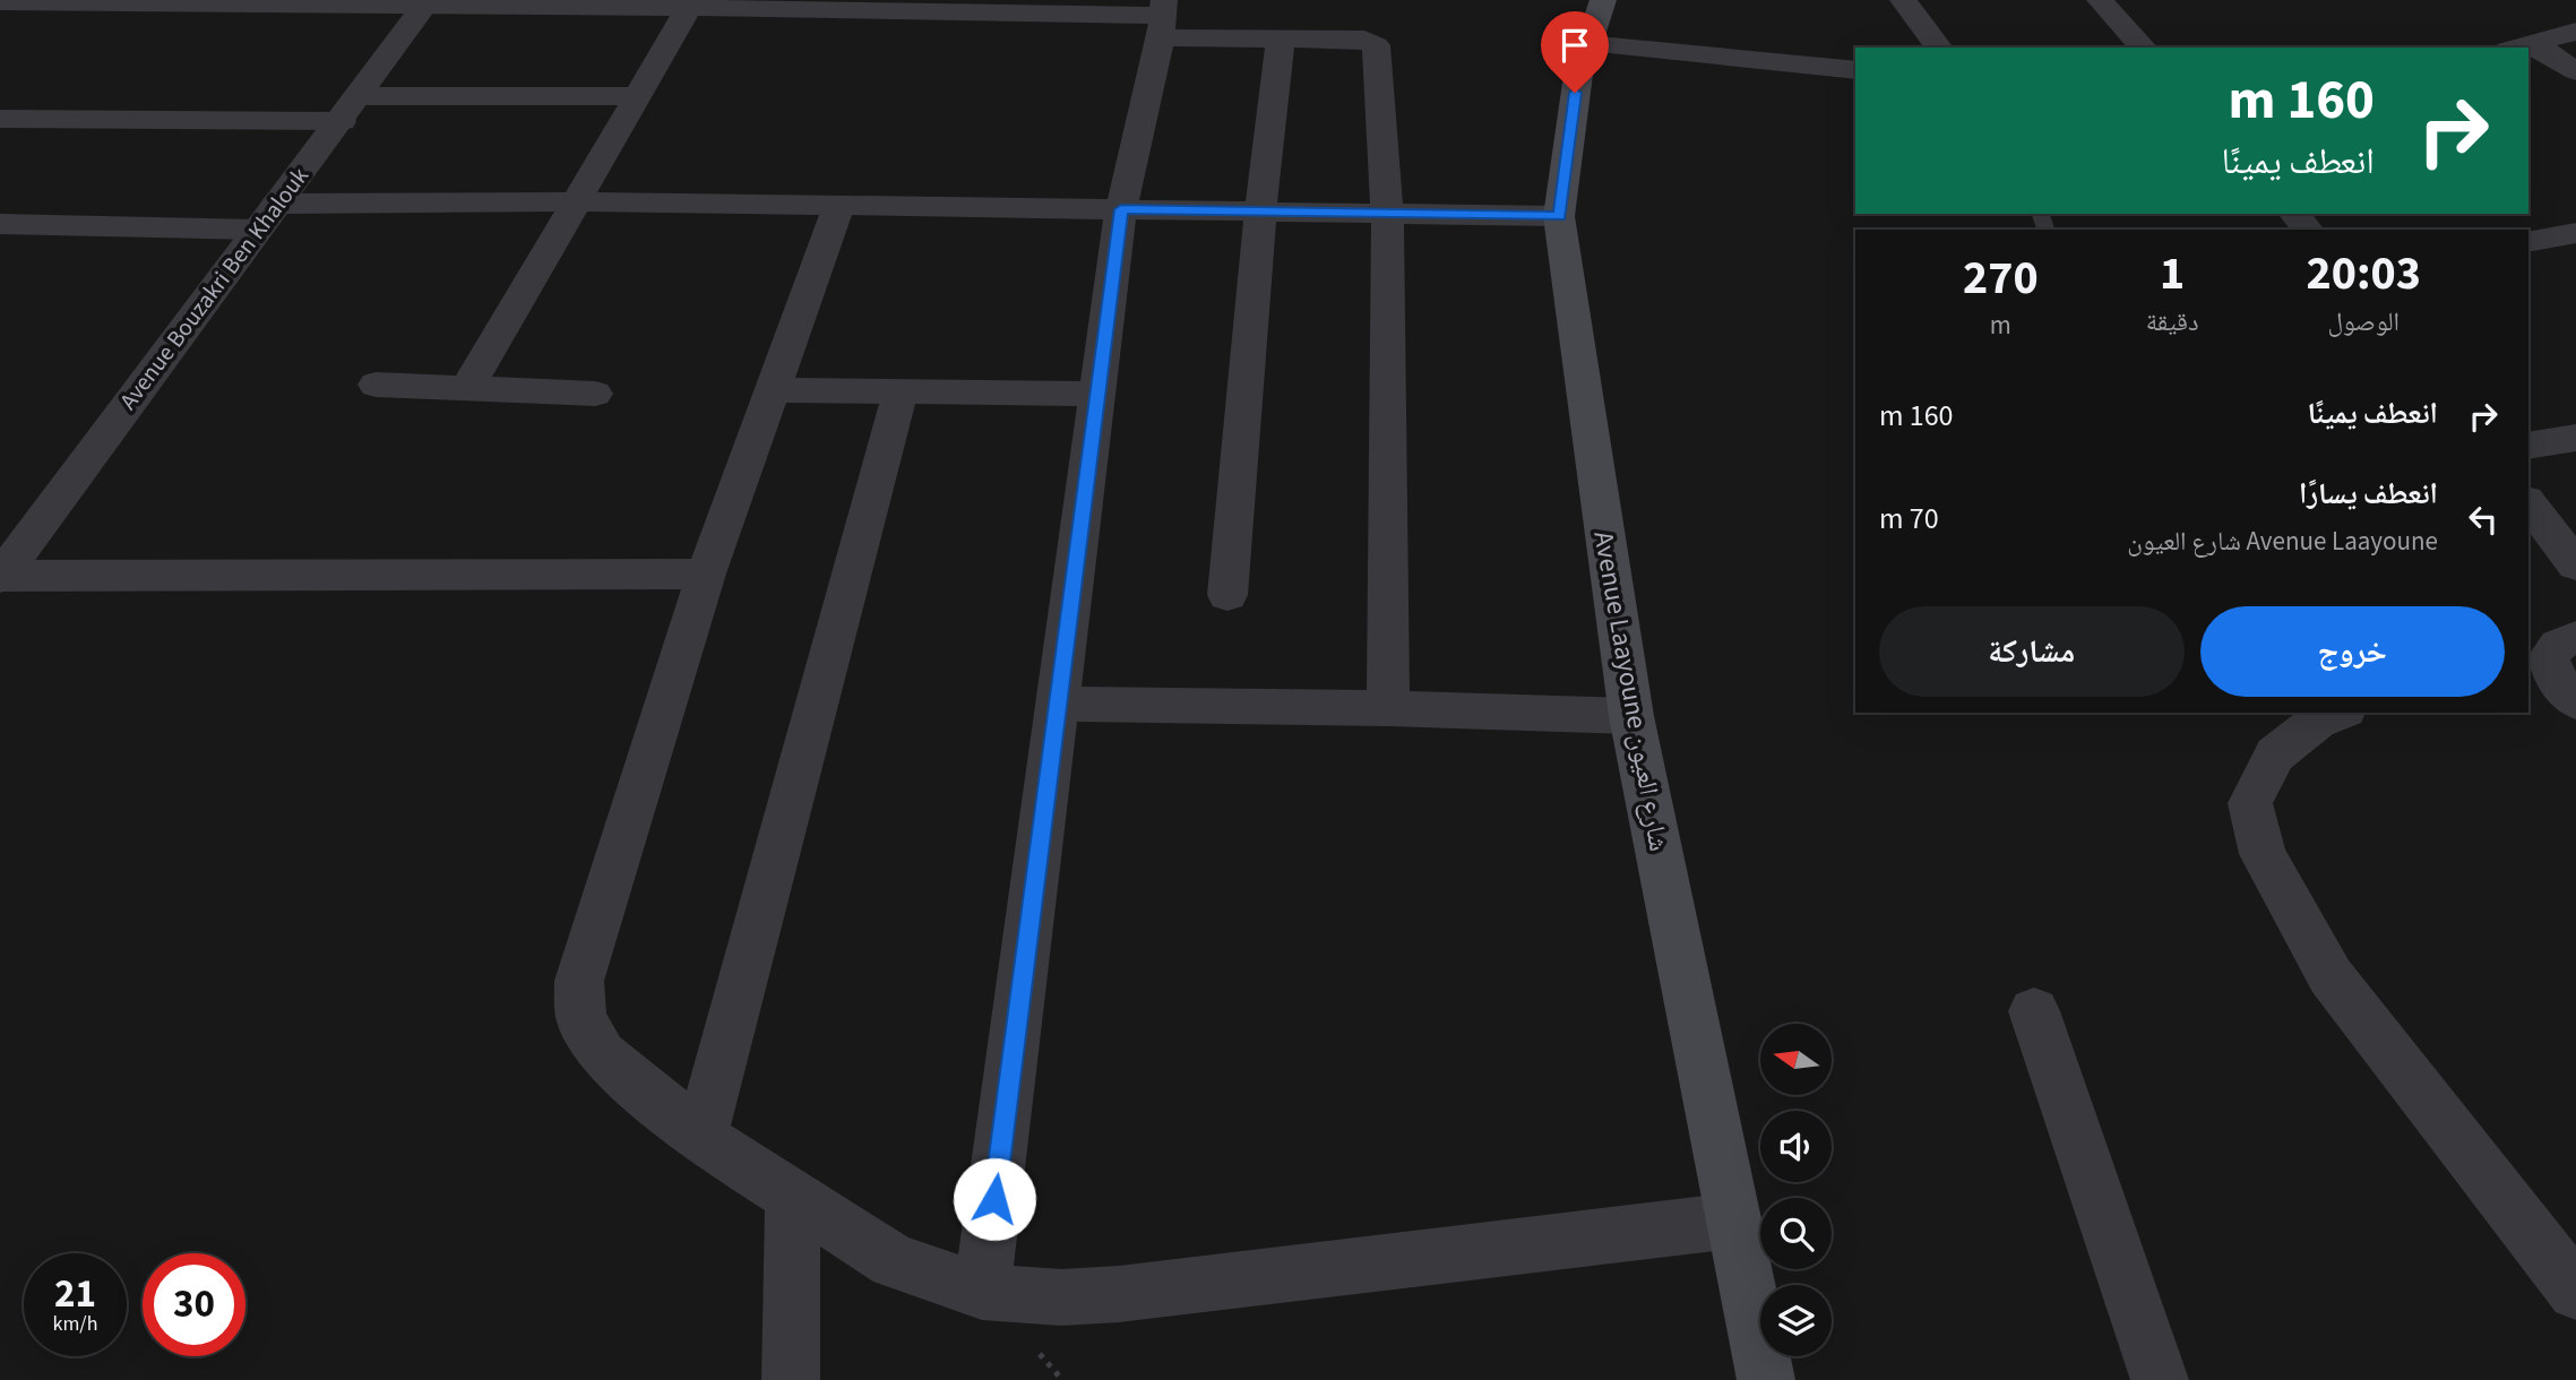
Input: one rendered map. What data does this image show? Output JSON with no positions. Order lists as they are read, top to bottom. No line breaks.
{"streets":{"main road":["Avenue Laayoune شارع العيون"],"street":["Avenue Bouzakri Ben Khalouk"]},"north":"left","page":{"turn":["160 m","انعطف يمينًا"],"eta":["20:03","الوصول","1","دقيقة","270","m"],"list":[{"name":"انعطف يمينًا","value":"160 m"},{"name":"انعطف يسارًا","note":"Avenue Laayoune شارع العيون","value":"70 m"}],"buttons":["خروج","مشاركة"],"speed":"21 km/h","limit":"30"}}
